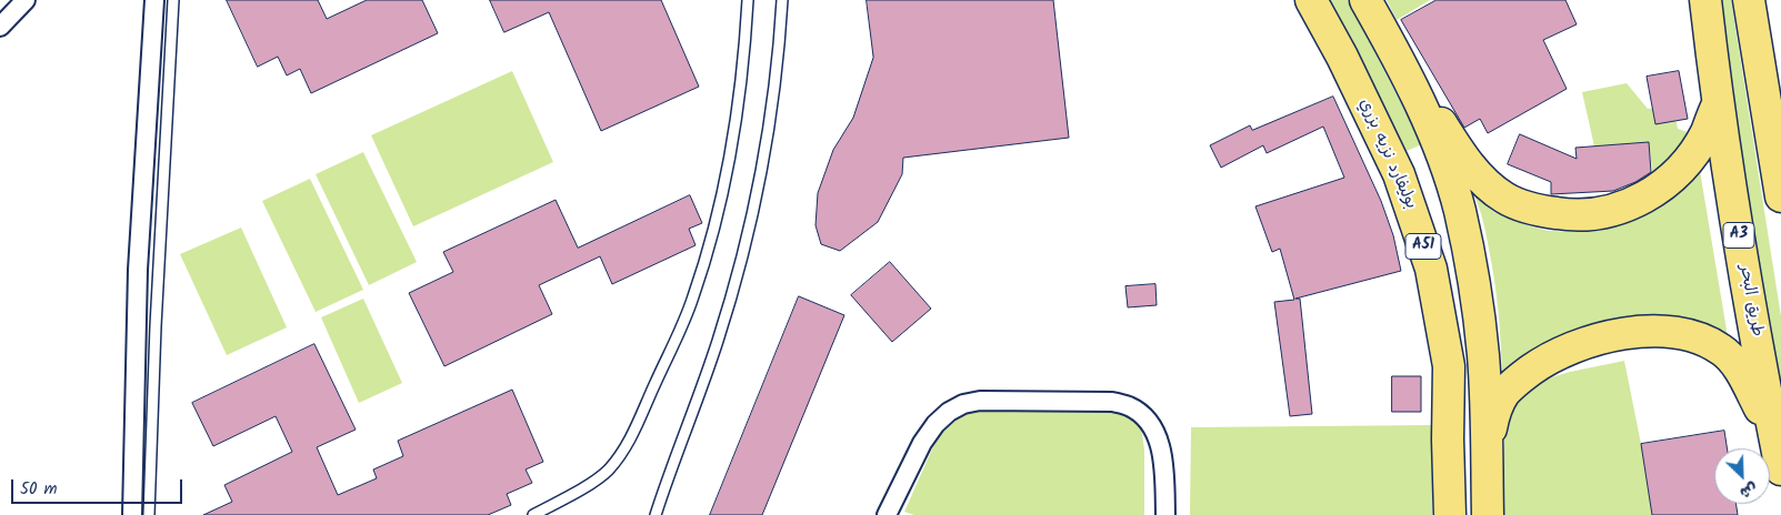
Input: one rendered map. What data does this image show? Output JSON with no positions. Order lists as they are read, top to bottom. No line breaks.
{"streets":{"highway":["بوليفارد نزيه بزري","A3","A51","طريق البحر"]},"scale_bar":"50 m","north":"bottom right"}
